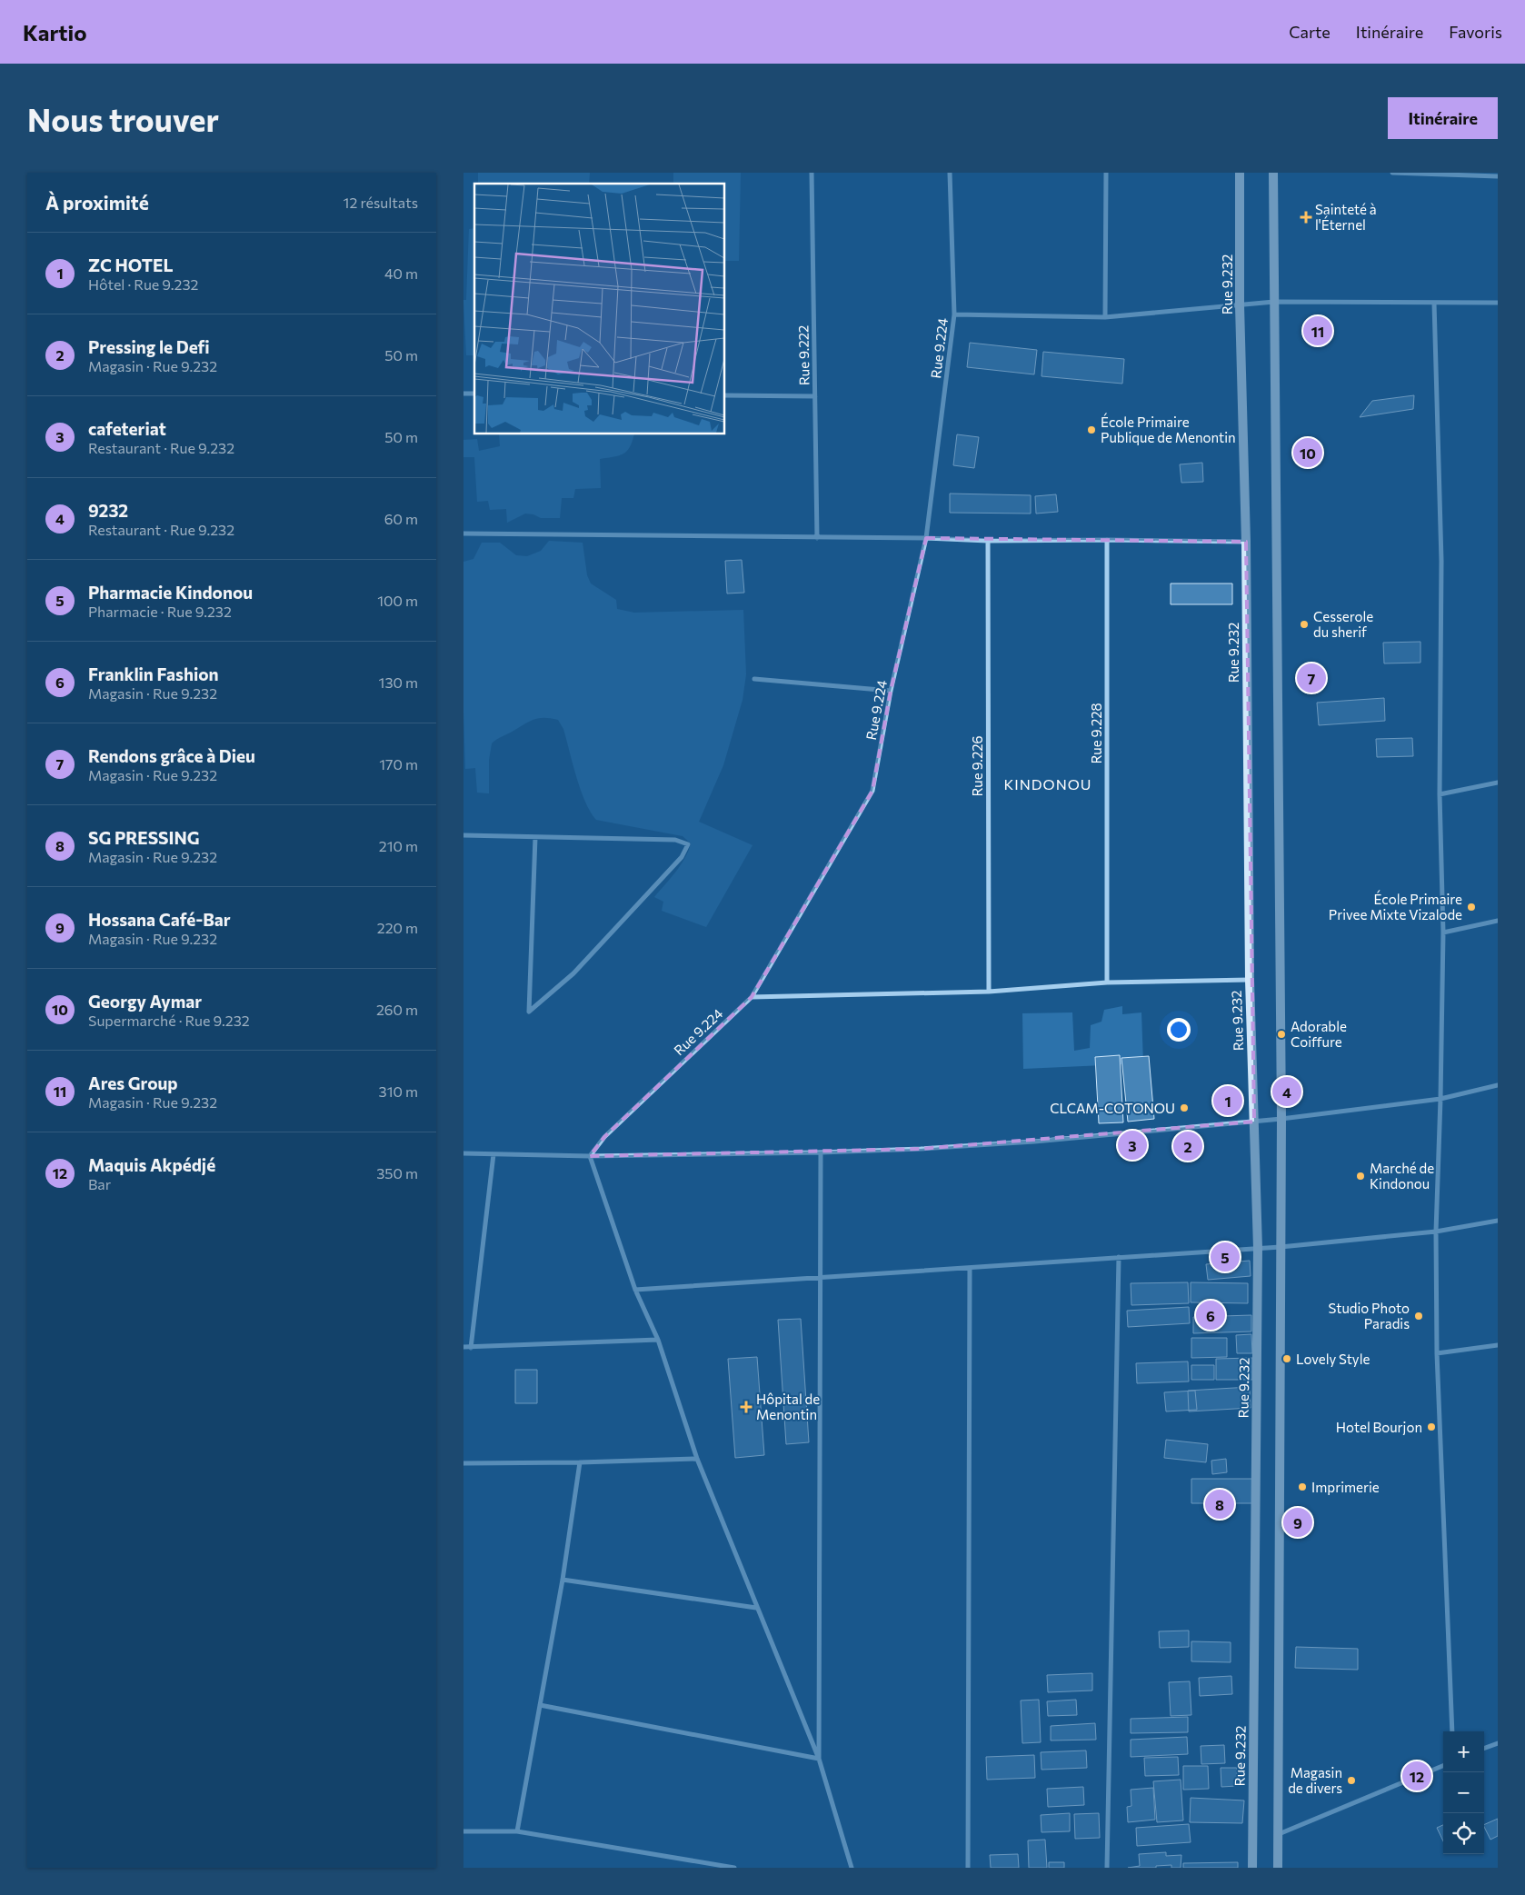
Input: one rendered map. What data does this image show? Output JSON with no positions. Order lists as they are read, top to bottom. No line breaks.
{"streets":{"street":["Rue 9.232","Rue 9.224","Rue 9.222","Rue 9.228","Rue 9.226"]},"districts":["KINDONOU"],"places":{"health":["Sainteté à l'Éternel","Hôpital de Menontin"],"other":["École Primaire Publique de Menontin","Cesserole du sherif","École Primaire Privee Mixte Vizalode","Adorable Coiffure","CLCAM-COTONOU","Marché de Kindonou","Studio Photo Paradis","Lovely Style","Hotel Bourjon","Imprimerie","Magasin de divers"]},"page":{"header":"Kartio","nav":["Carte","Itinéraire","Favoris"],"buttons":"Itinéraire","title":"Nous trouver","heading":["À proximité","12 résultats"],"list":[{"mark":"1","name":"ZC HOTEL","note":"Hôtel · Rue 9.232","value":"40 m"},{"mark":"2","name":"Pressing le Defi","note":"Magasin · Rue 9.232","value":"50 m"},{"mark":"3","name":"cafeteriat","note":"Restaurant · Rue 9.232","value":"50 m"},{"mark":"4","name":"9232","note":"Restaurant · Rue 9.232","value":"60 m"},{"mark":"5","name":"Pharmacie Kindonou","note":"Pharmacie · Rue 9.232","value":"100 m"},{"mark":"6","name":"Franklin Fashion","note":"Magasin · Rue 9.232","value":"130 m"},{"mark":"7","name":"Rendons grâce à Dieu","note":"Magasin · Rue 9.232","value":"170 m"},{"mark":"8","name":"SG PRESSING","note":"Magasin · Rue 9.232","value":"210 m"},{"mark":"9","name":"Hossana Café-Bar","note":"Magasin · Rue 9.232","value":"220 m"},{"mark":"10","name":"Georgy Aymar","note":"Supermarché · Rue 9.232","value":"260 m"},{"mark":"11","name":"Ares Group","note":"Magasin · Rue 9.232","value":"310 m"},{"mark":"12","name":"Maquis Akpédjé","note":"Bar","value":"350 m"}],"pins":["11","10","7","4","1","3","2","5","6","8","9","12"],"map_buttons":["+","−"]}}
